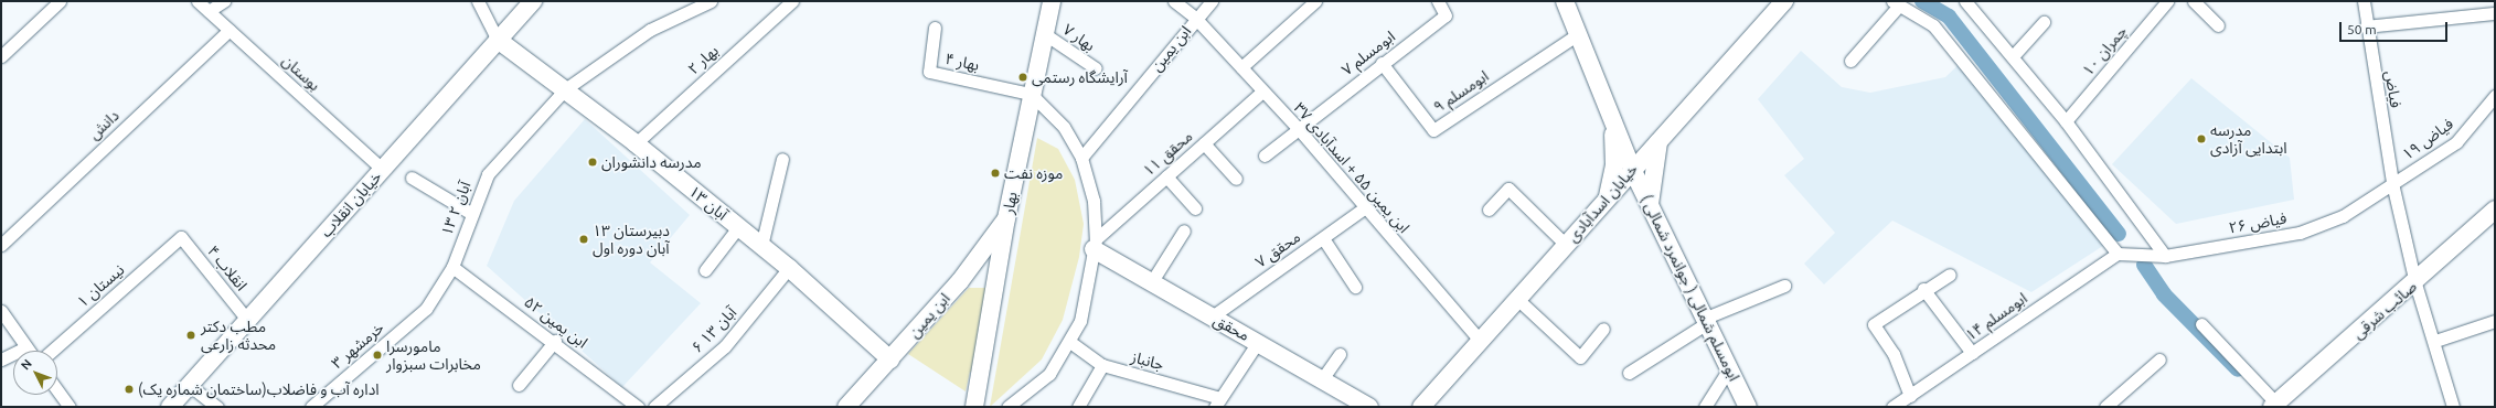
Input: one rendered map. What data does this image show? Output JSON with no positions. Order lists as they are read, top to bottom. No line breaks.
{"streets":{"main road":["ابن یمین","۱۳ آبان","بهار","خیابان اسدآبادی","خیابان انقلاب","ابومسلم شمالی ( جوانمرد شمالی )","صائب شرقی","محقق"],"street":["بهار ۷","چمران ۱۰","ابومسلم ۷","بهار ۲","بهار ۴","بوستان","فیاض","ابومسلم ۹","دانش","فیاض ۱۹","محقق ۱۱","ابن یمین ۵۵ + اسدآبادی ۳۷","۱۳ آبان ۲","فیاض ۲۶","محقق ۷","انقلاب ۴","نیستان ۱","ابومسلم ۱۴","ابن یمین ۵۲","۶ آبان ۱۳","خرمشهر ۳","جانباز"]},"crossings":[["بهار ۷","بهار"],["ابن یمین","ابن یمین ۵۵ + اسدآبادی ۳۷"],["ابن یمین","۱۳ آبان"],["ابن یمین","بهار"],["ابومسلم ۷","ابومسلم ۹"],["ابومسلم ۷","ابن یمین ۵۵ + اسدآبادی ۳۷"],["بهار ۲","۱۳ آبان"],["بهار ۴","بهار"],["بوستان","دانش"],["بوستان","خیابان انقلاب"],["فیاض","فیاض ۱۹"],["فیاض","فیاض ۲۶"],["فیاض","صائب شرقی"],["ابومسلم ۹","ابومسلم شمالی ( جوانمرد شمالی )"],["فیاض ۱۹","فیاض ۲۶"],["محقق ۱۱","ابن یمین ۵۵ + اسدآبادی ۳۷"],["محقق ۱۱","محقق"],["ابن یمین ۵۵ + اسدآبادی ۳۷","خیابان اسدآبادی"],["ابن یمین ۵۵ + اسدآبادی ۳۷","محقق ۷"],["۱۳ آبان","خیابان انقلاب"],["۱۳ آبان","۱۳ آبان ۲"],["۱۳ آبان","۶ آبان ۱۳"],["خیابان اسدآبادی","ابومسلم شمالی ( جوانمرد شمالی )"],["خیابان انقلاب","انقلاب ۴"],["۱۳ آبان ۲","ابن یمین ۵۲"],["۱۳ آبان ۲","خرمشهر ۳"],["فیاض ۲۶","ابومسلم ۱۴"],["محقق ۷","محقق"],["انقلاب ۴","نیستان ۱"]],"places":["آرایشگاه رستمی","مدرسه ابتدایی آزادی","مدرسه دانشوران","موزه نفت","دبیرستان ۱۳ آبان دوره اول","مطب دکتر محدثه زارعی","مامورسرا مخابرات سبزوار","اداره آب و فاضلاب(ساختمان شماره یک)"],"scale_bar":"50 m","north":"top left"}
